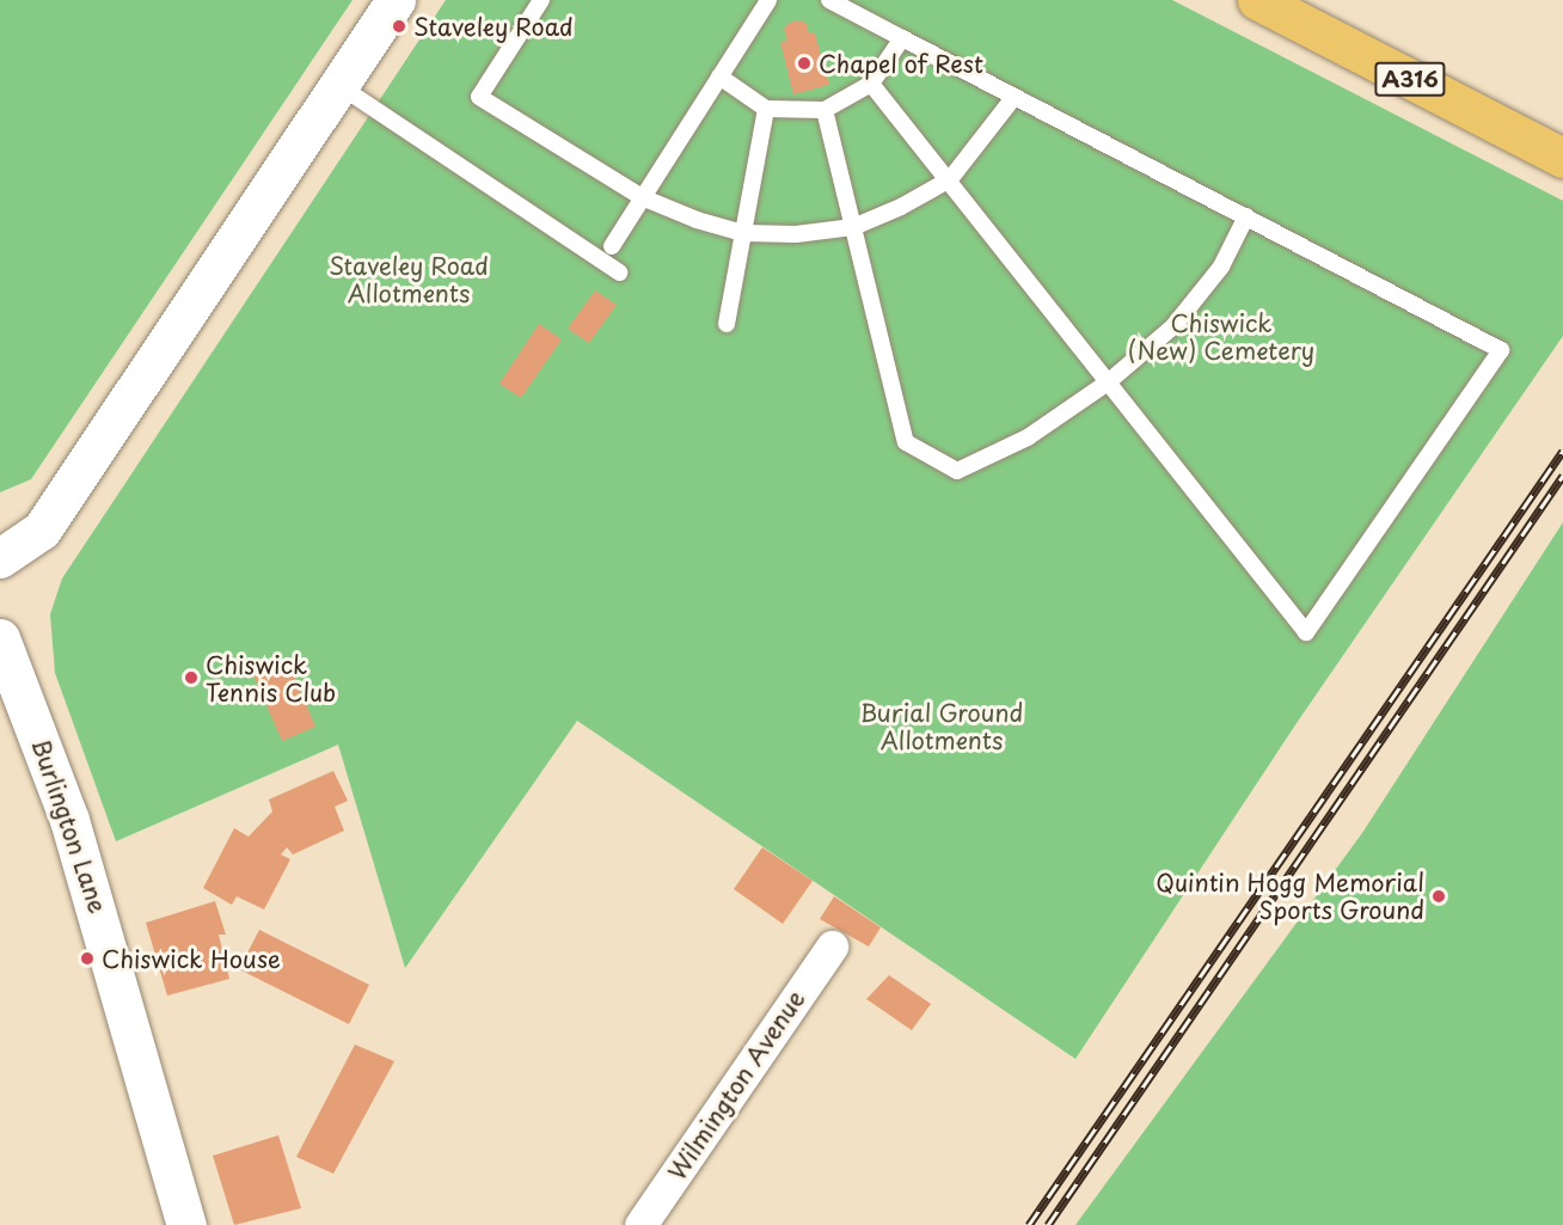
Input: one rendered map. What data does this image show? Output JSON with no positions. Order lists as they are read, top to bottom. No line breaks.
{"streets":{"highway":["A316"],"street":["Burlington Lane","Wilmington Avenue"]},"parks":["Staveley Road Allotments","Chiswick (New) Cemetery","Burial Ground Allotments"],"places":["Staveley Road","Chapel of Rest","Chiswick Tennis Club","Quintin Hogg Memorial Sports Ground","Chiswick House"]}
